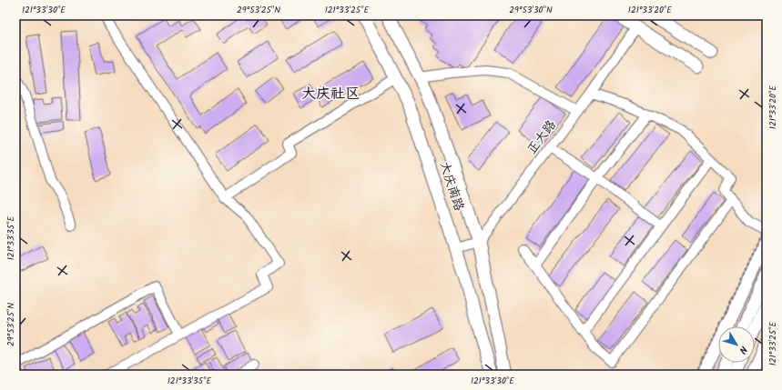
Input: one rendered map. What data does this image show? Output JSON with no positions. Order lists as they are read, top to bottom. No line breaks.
{"streets":{"main road":["大庆南路"],"street":["正大路"]},"crossings":[["正大路","大庆南路"]],"districts":["大庆社区"],"north":"bottom right","coordinates":["121°33'30\"E","29°53'25\"N","121°33'25\"E","29°53'30\"N","121°33'20\"E","121°33'35\"E"]}
